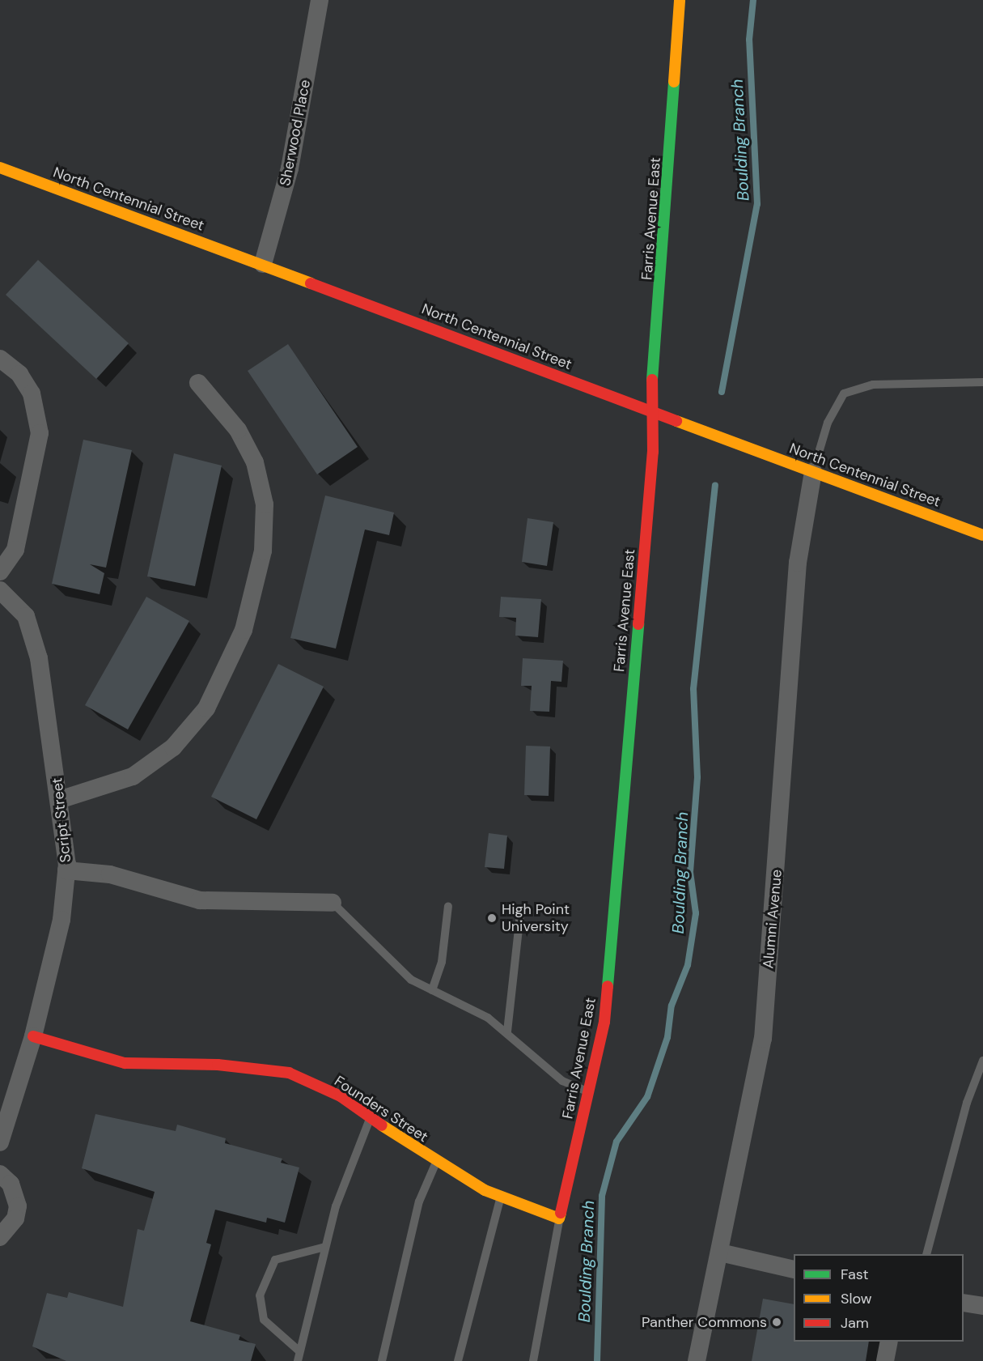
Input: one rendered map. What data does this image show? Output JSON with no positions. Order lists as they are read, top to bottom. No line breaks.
{"streets":{"street":["Sherwood Place","North Centennial Street","Farris Avenue East","Script Street","Alumni Avenue","Founders Street"]},"crossings":[["Sherwood Place","North Centennial Street"],["North Centennial Street","Farris Avenue East"],["North Centennial Street","Alumni Avenue"],["Farris Avenue East","Founders Street"],["Script Street","Founders Street"]],"water":["Boulding Branch"],"places":["High Point University","Panther Commons"],"legend":["Fast","Slow","Jam"]}
